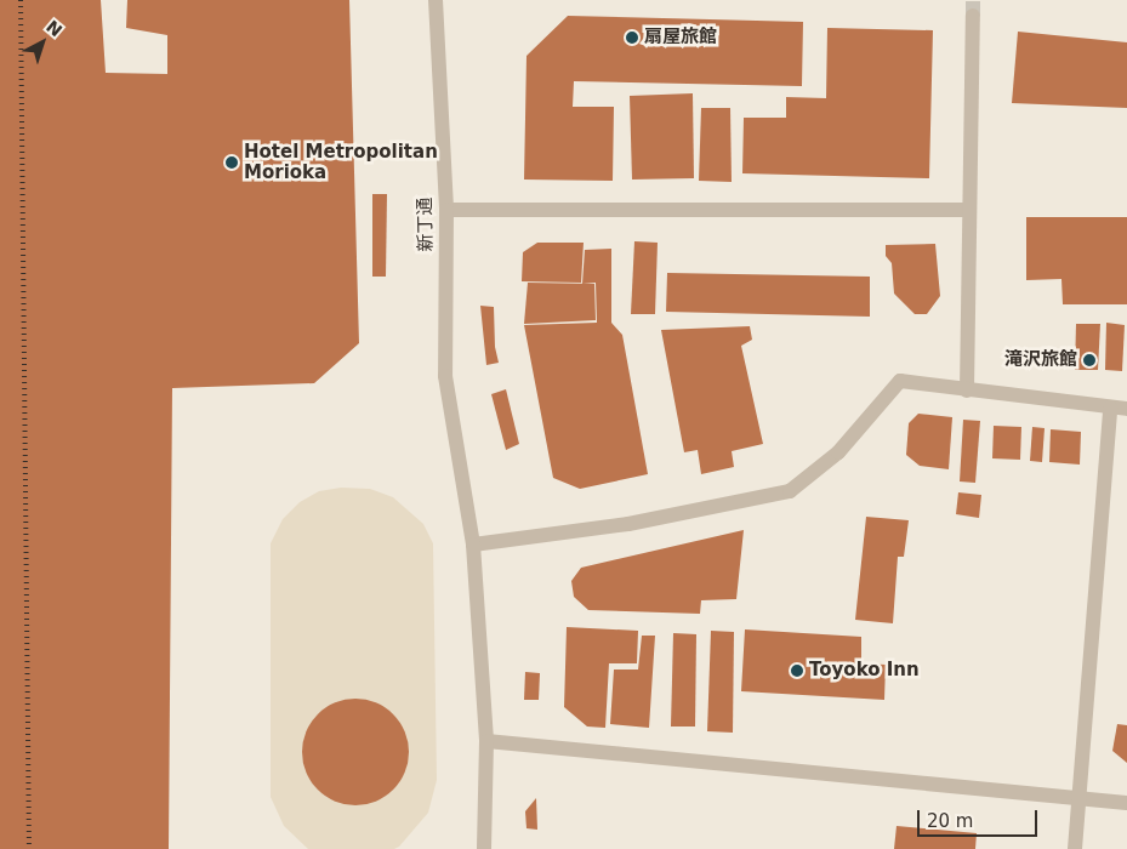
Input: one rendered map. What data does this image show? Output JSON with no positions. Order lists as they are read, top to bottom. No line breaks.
{"streets":{"street":["新丁通"]},"places":["扇屋旅館","Hotel Metropolitan Morioka","滝沢旅館","Toyoko Inn"],"scale_bar":"20 m","north":"top right"}
